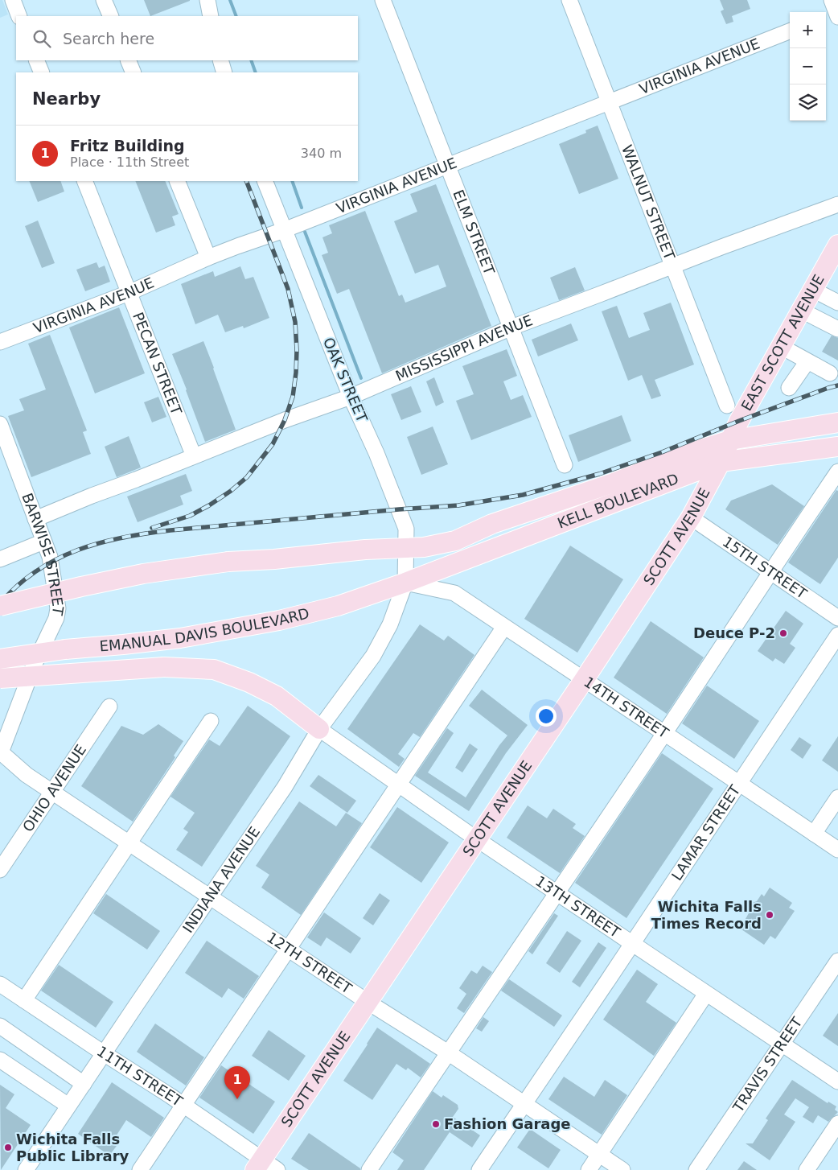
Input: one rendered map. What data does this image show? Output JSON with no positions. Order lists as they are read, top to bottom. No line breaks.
{"streets":{"main road":["EAST SCOTT AVENUE","KELL BOULEVARD","SCOTT AVENUE","EMANUAL DAVIS BOULEVARD"],"street":["VIRGINIA AVENUE","WALNUT STREET","ELM STREET","MISSISSIPPI AVENUE","PECAN STREET","OAK STREET","BARWISE STREET","15TH STREET","14TH STREET","OHIO AVENUE","LAMAR STREET","INDIANA AVENUE","13TH STREET","12TH STREET","TRAVIS STREET","11TH STREET"]},"crossings":[["VIRGINIA AVENUE","WALNUT STREET"],["VIRGINIA AVENUE","ELM STREET"],["VIRGINIA AVENUE","PECAN STREET"],["VIRGINIA AVENUE","OAK STREET"],["WALNUT STREET","MISSISSIPPI AVENUE"],["ELM STREET","MISSISSIPPI AVENUE"],["EAST SCOTT AVENUE","KELL BOULEVARD"],["EAST SCOTT AVENUE","SCOTT AVENUE"],["MISSISSIPPI AVENUE","PECAN STREET"],["MISSISSIPPI AVENUE","OAK STREET"],["MISSISSIPPI AVENUE","BARWISE STREET"],["OAK STREET","KELL BOULEVARD"],["OAK STREET","EMANUAL DAVIS BOULEVARD"],["OAK STREET","14TH STREET"],["OAK STREET","INDIANA AVENUE"],["KELL BOULEVARD","SCOTT AVENUE"],["KELL BOULEVARD","EMANUAL DAVIS BOULEVARD"],["KELL BOULEVARD","14TH STREET"],["KELL BOULEVARD","INDIANA AVENUE"],["SCOTT AVENUE","15TH STREET"],["SCOTT AVENUE","14TH STREET"],["SCOTT AVENUE","13TH STREET"],["SCOTT AVENUE","12TH STREET"],["SCOTT AVENUE","11TH STREET"],["BARWISE STREET","12TH STREET"],["EMANUAL DAVIS BOULEVARD","14TH STREET"],["EMANUAL DAVIS BOULEVARD","INDIANA AVENUE"],["14TH STREET","LAMAR STREET"],["14TH STREET","INDIANA AVENUE"],["OHIO AVENUE","12TH STREET"],["LAMAR STREET","13TH STREET"],["LAMAR STREET","12TH STREET"],["INDIANA AVENUE","13TH STREET"],["INDIANA AVENUE","12TH STREET"],["INDIANA AVENUE","11TH STREET"],["13TH STREET","TRAVIS STREET"]],"places":["Deuce P-2","Wichita Falls Times Record","Fashion Garage","Wichita Falls Public Library"],"page":{"map_buttons":["+","−"],"search":"Search here","heading":"Nearby","list":[{"mark":"1","name":"Fritz Building","note":"Place · 11th Street","value":"340 m"}],"pins":"1"}}
